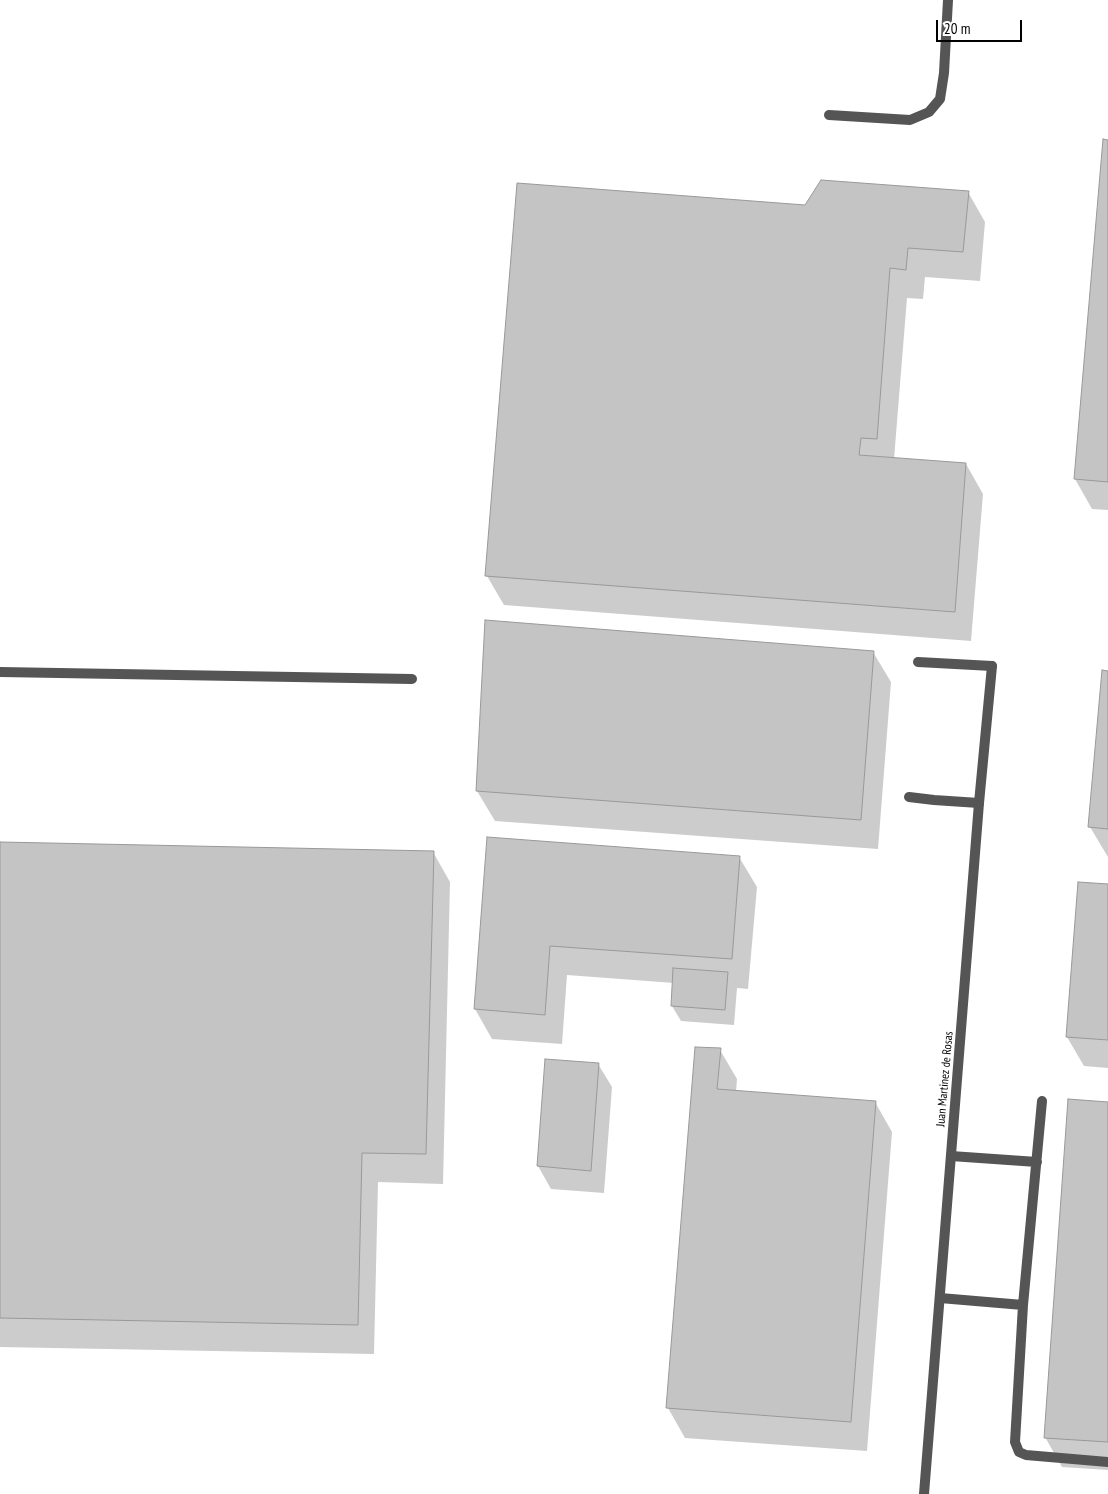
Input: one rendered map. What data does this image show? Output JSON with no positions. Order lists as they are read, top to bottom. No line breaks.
{"streets":{"street":["Juan Martinez de Rosas"]},"scale_bar":"20 m"}
